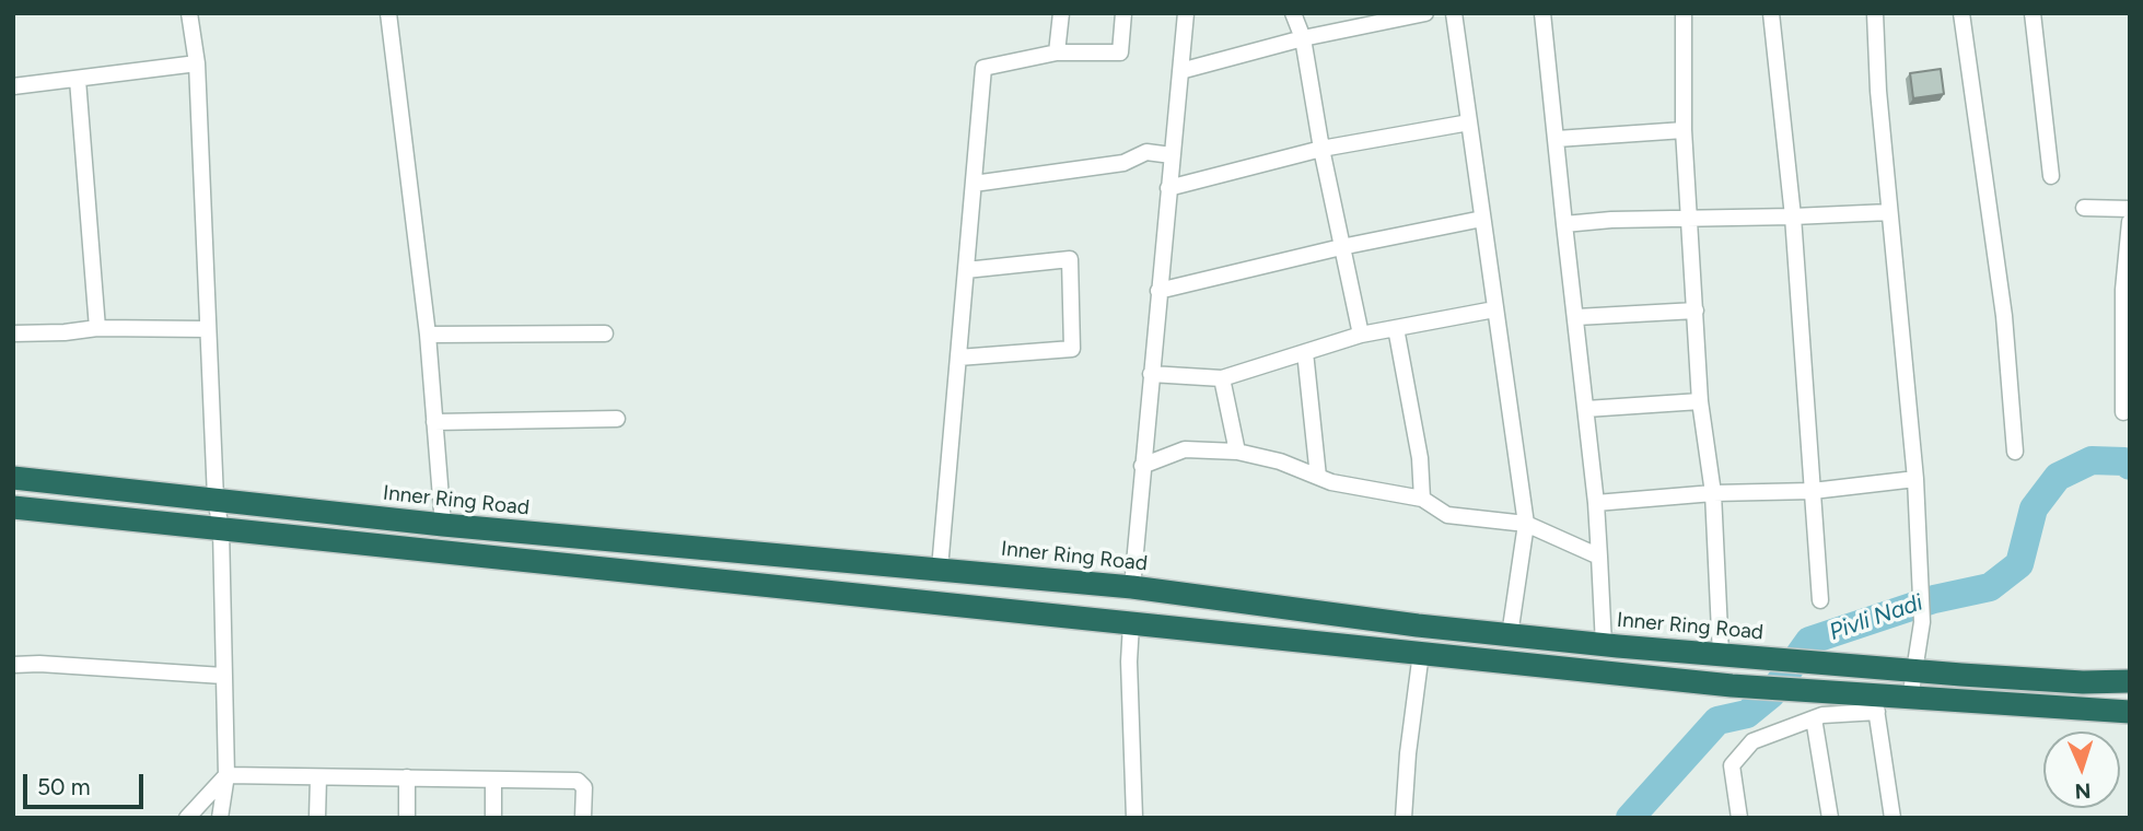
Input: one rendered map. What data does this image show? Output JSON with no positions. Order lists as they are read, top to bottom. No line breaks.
{"streets":{"highway":["Inner Ring Road"]},"water":["Pivli Nadi"],"scale_bar":"50 m","north":"bottom"}
